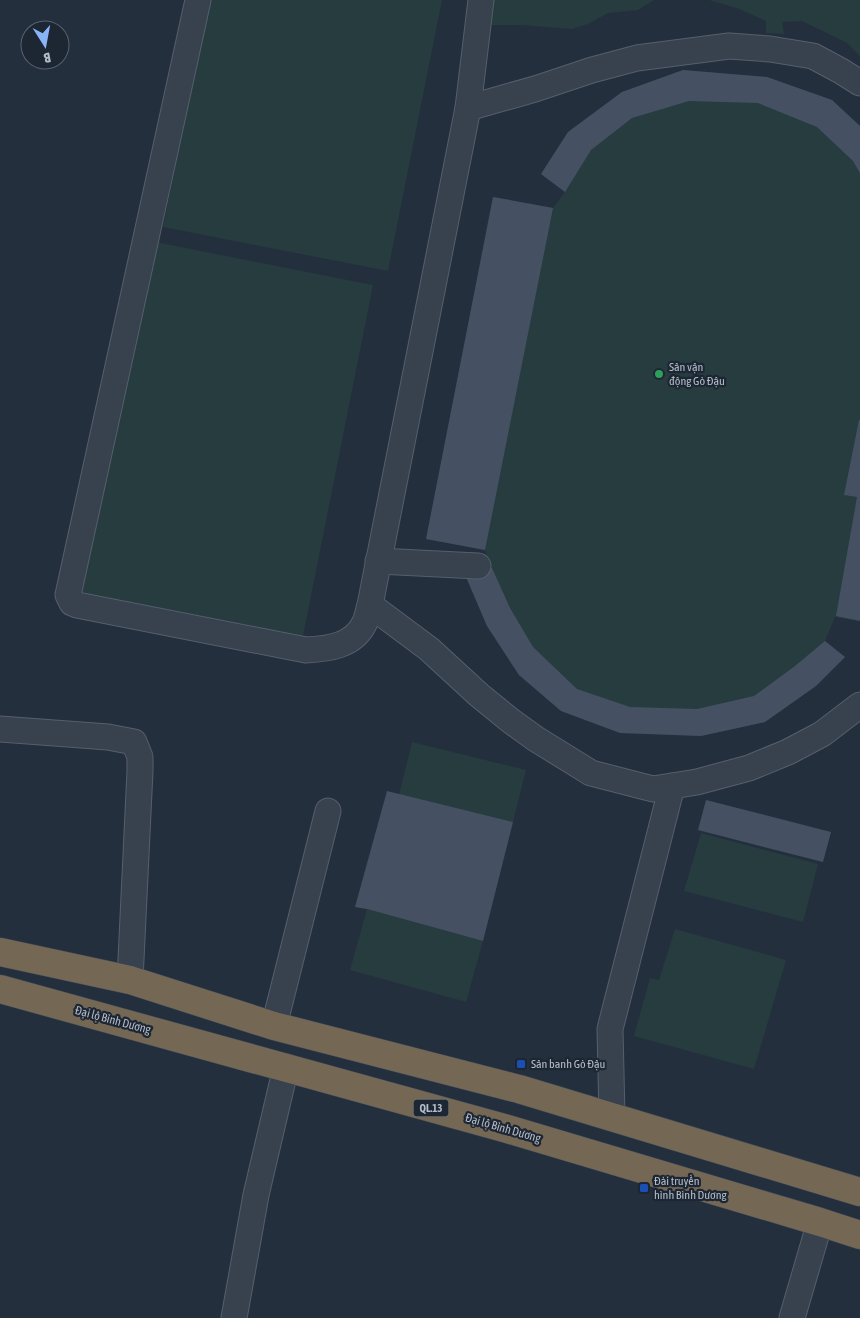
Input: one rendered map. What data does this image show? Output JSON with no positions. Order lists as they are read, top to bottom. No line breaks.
{"streets":{"highway":["Đại lộ Bình Dương","QL.13"]},"places":{"other":["Sân vận động Gò Đậu"],"transit":["Sân banh Gò Đậu","Đài truyền hình Bình Dương"]},"north":"bottom"}
